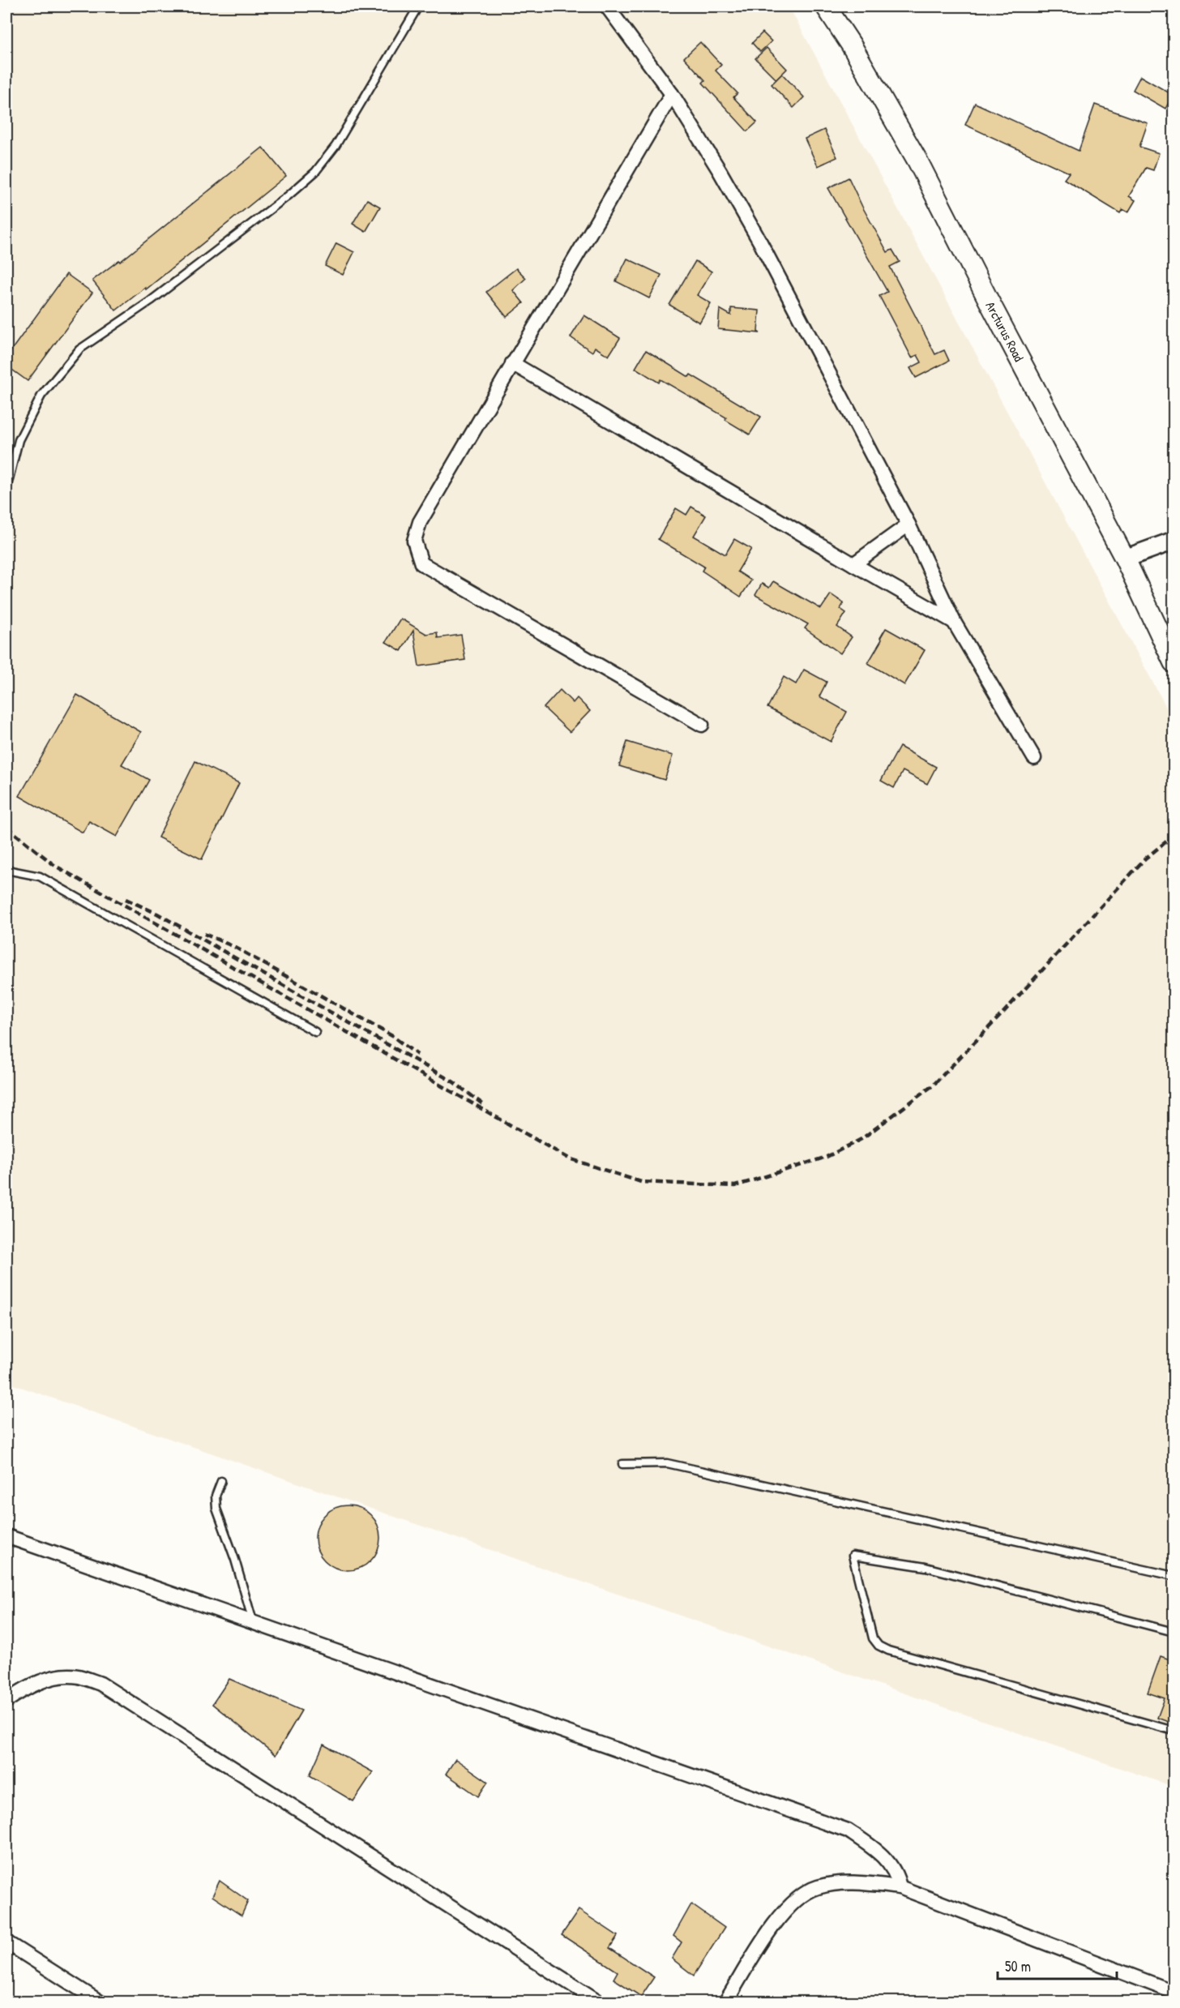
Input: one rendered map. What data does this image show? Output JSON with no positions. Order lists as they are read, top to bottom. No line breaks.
{"streets":{"main road":["Arcturus Road"]},"scale_bar":"50 m"}
